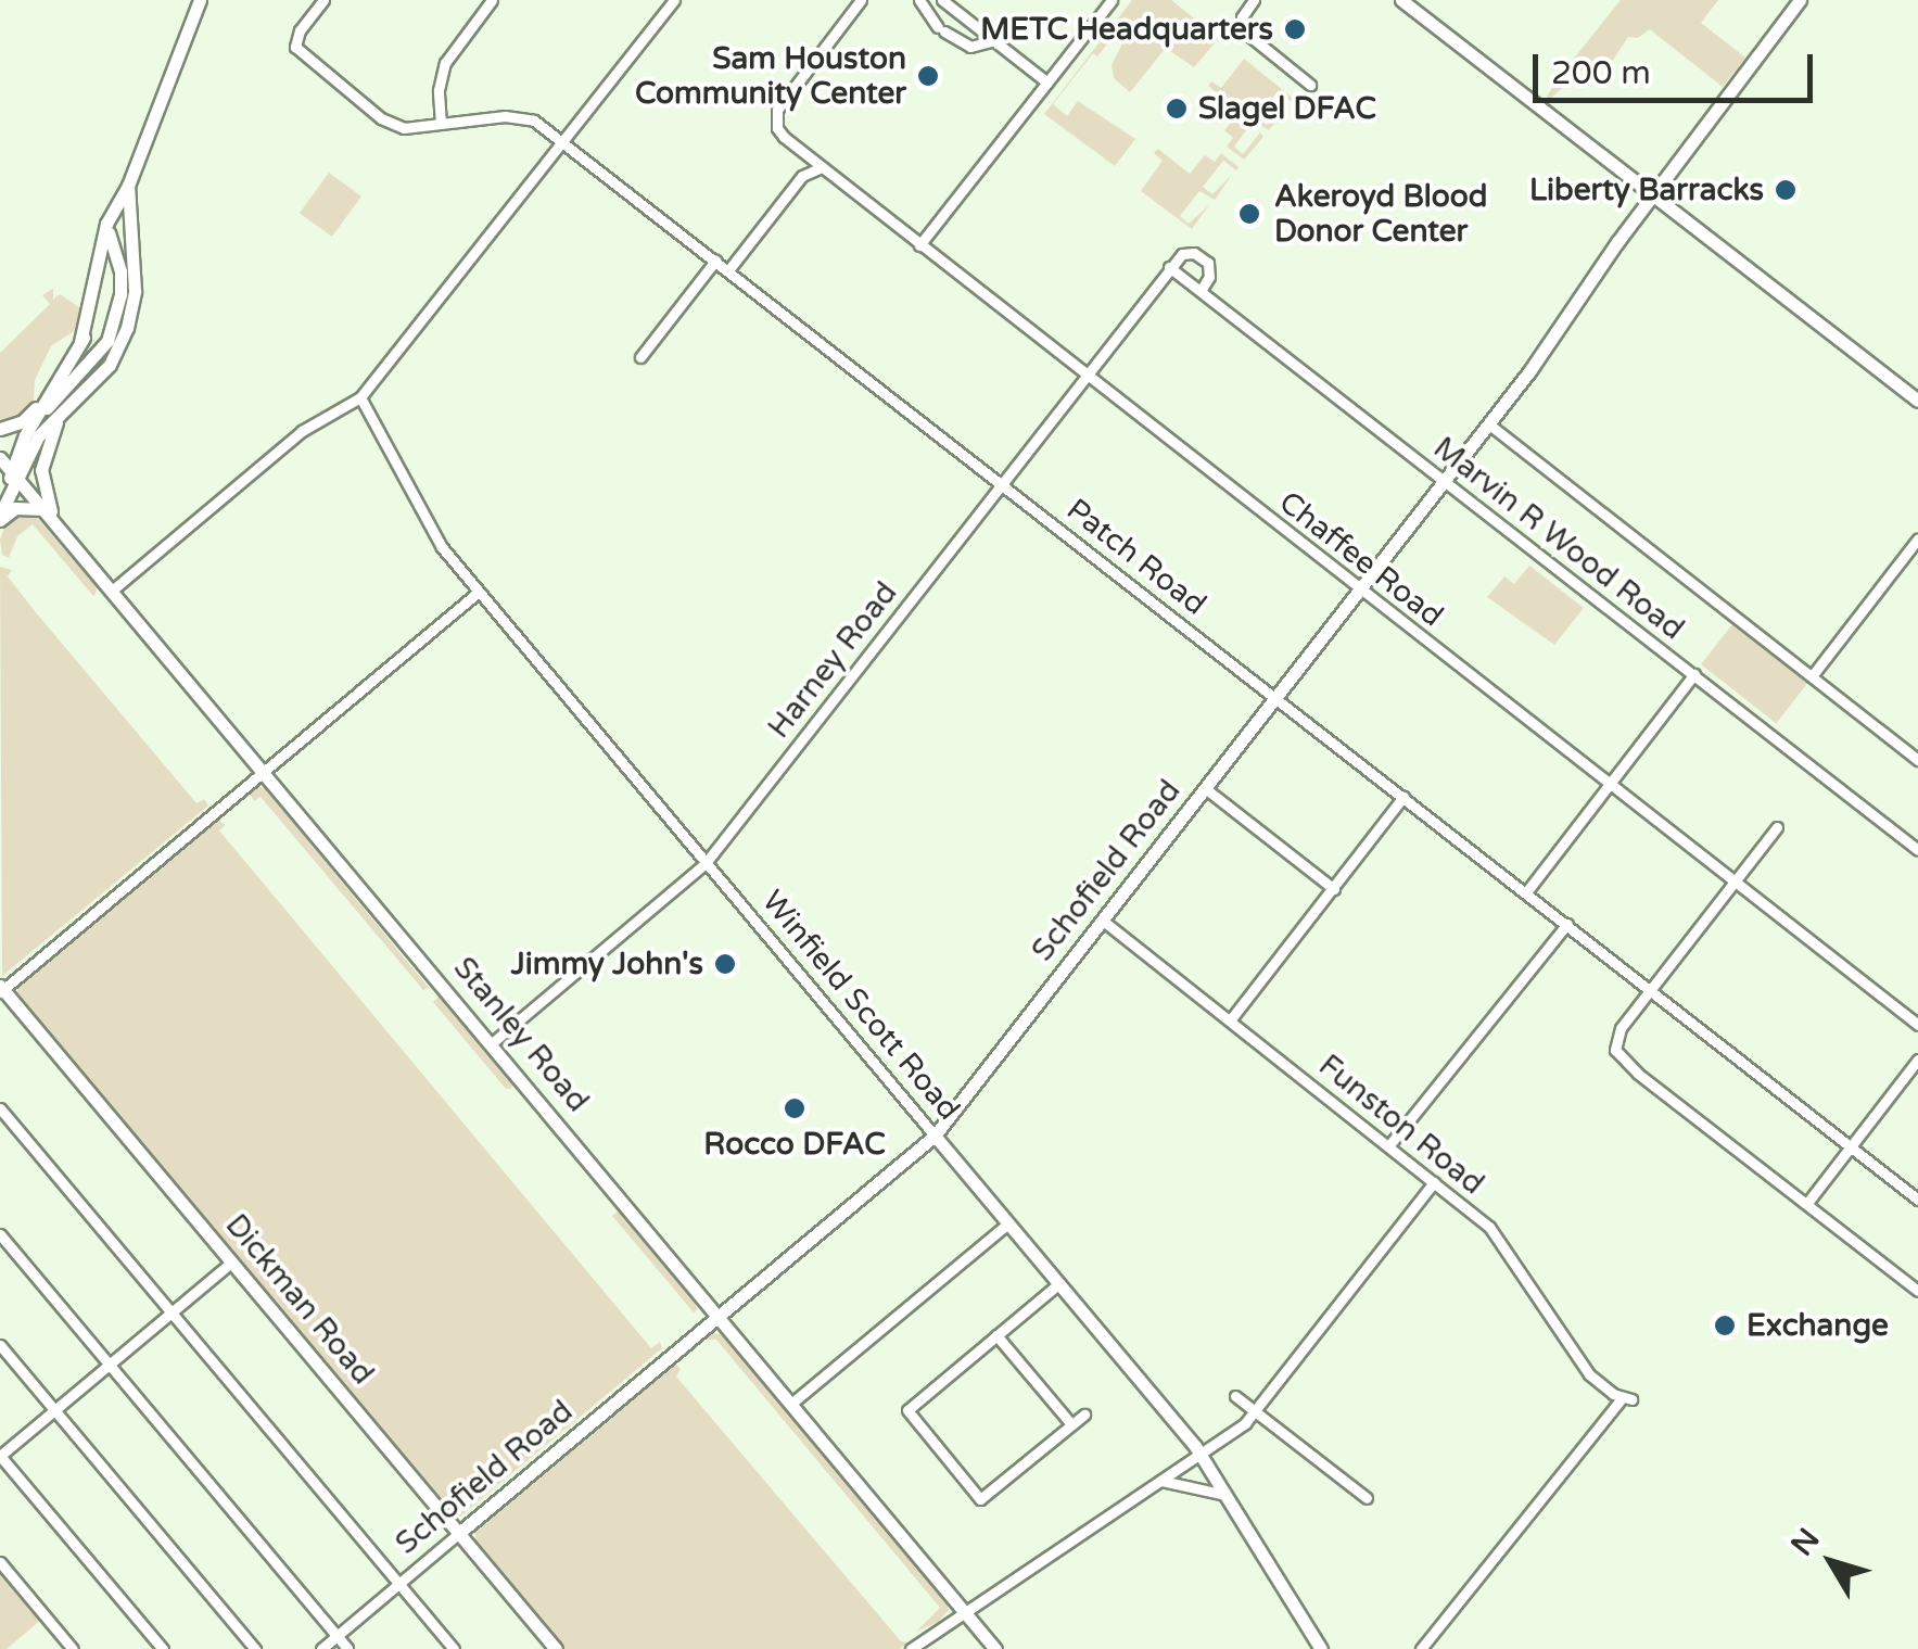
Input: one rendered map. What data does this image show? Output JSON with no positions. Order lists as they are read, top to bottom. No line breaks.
{"streets":{"street":["Marvin R Wood Road","Patch Road","Chaffee Road","Harney Road","Schofield Road","Winfield Scott Road","Stanley Road","Funston Road","Dickman Road"]},"crossings":[["Marvin R Wood Road","Harney Road"],["Marvin R Wood Road","Schofield Road"],["Patch Road","Harney Road"],["Patch Road","Schofield Road"],["Chaffee Road","Harney Road"],["Chaffee Road","Schofield Road"],["Harney Road","Winfield Scott Road"],["Harney Road","Stanley Road"],["Schofield Road","Winfield Scott Road"],["Schofield Road","Stanley Road"],["Schofield Road","Funston Road"],["Schofield Road","Dickman Road"]],"places":["METC Headquarters","Sam Houston Community Center","Slagel DFAC","Liberty Barracks","Akeroyd Blood Donor Center","Jimmy John's","Rocco DFAC","Exchange"],"scale_bar":"200 m","north":"top left"}
